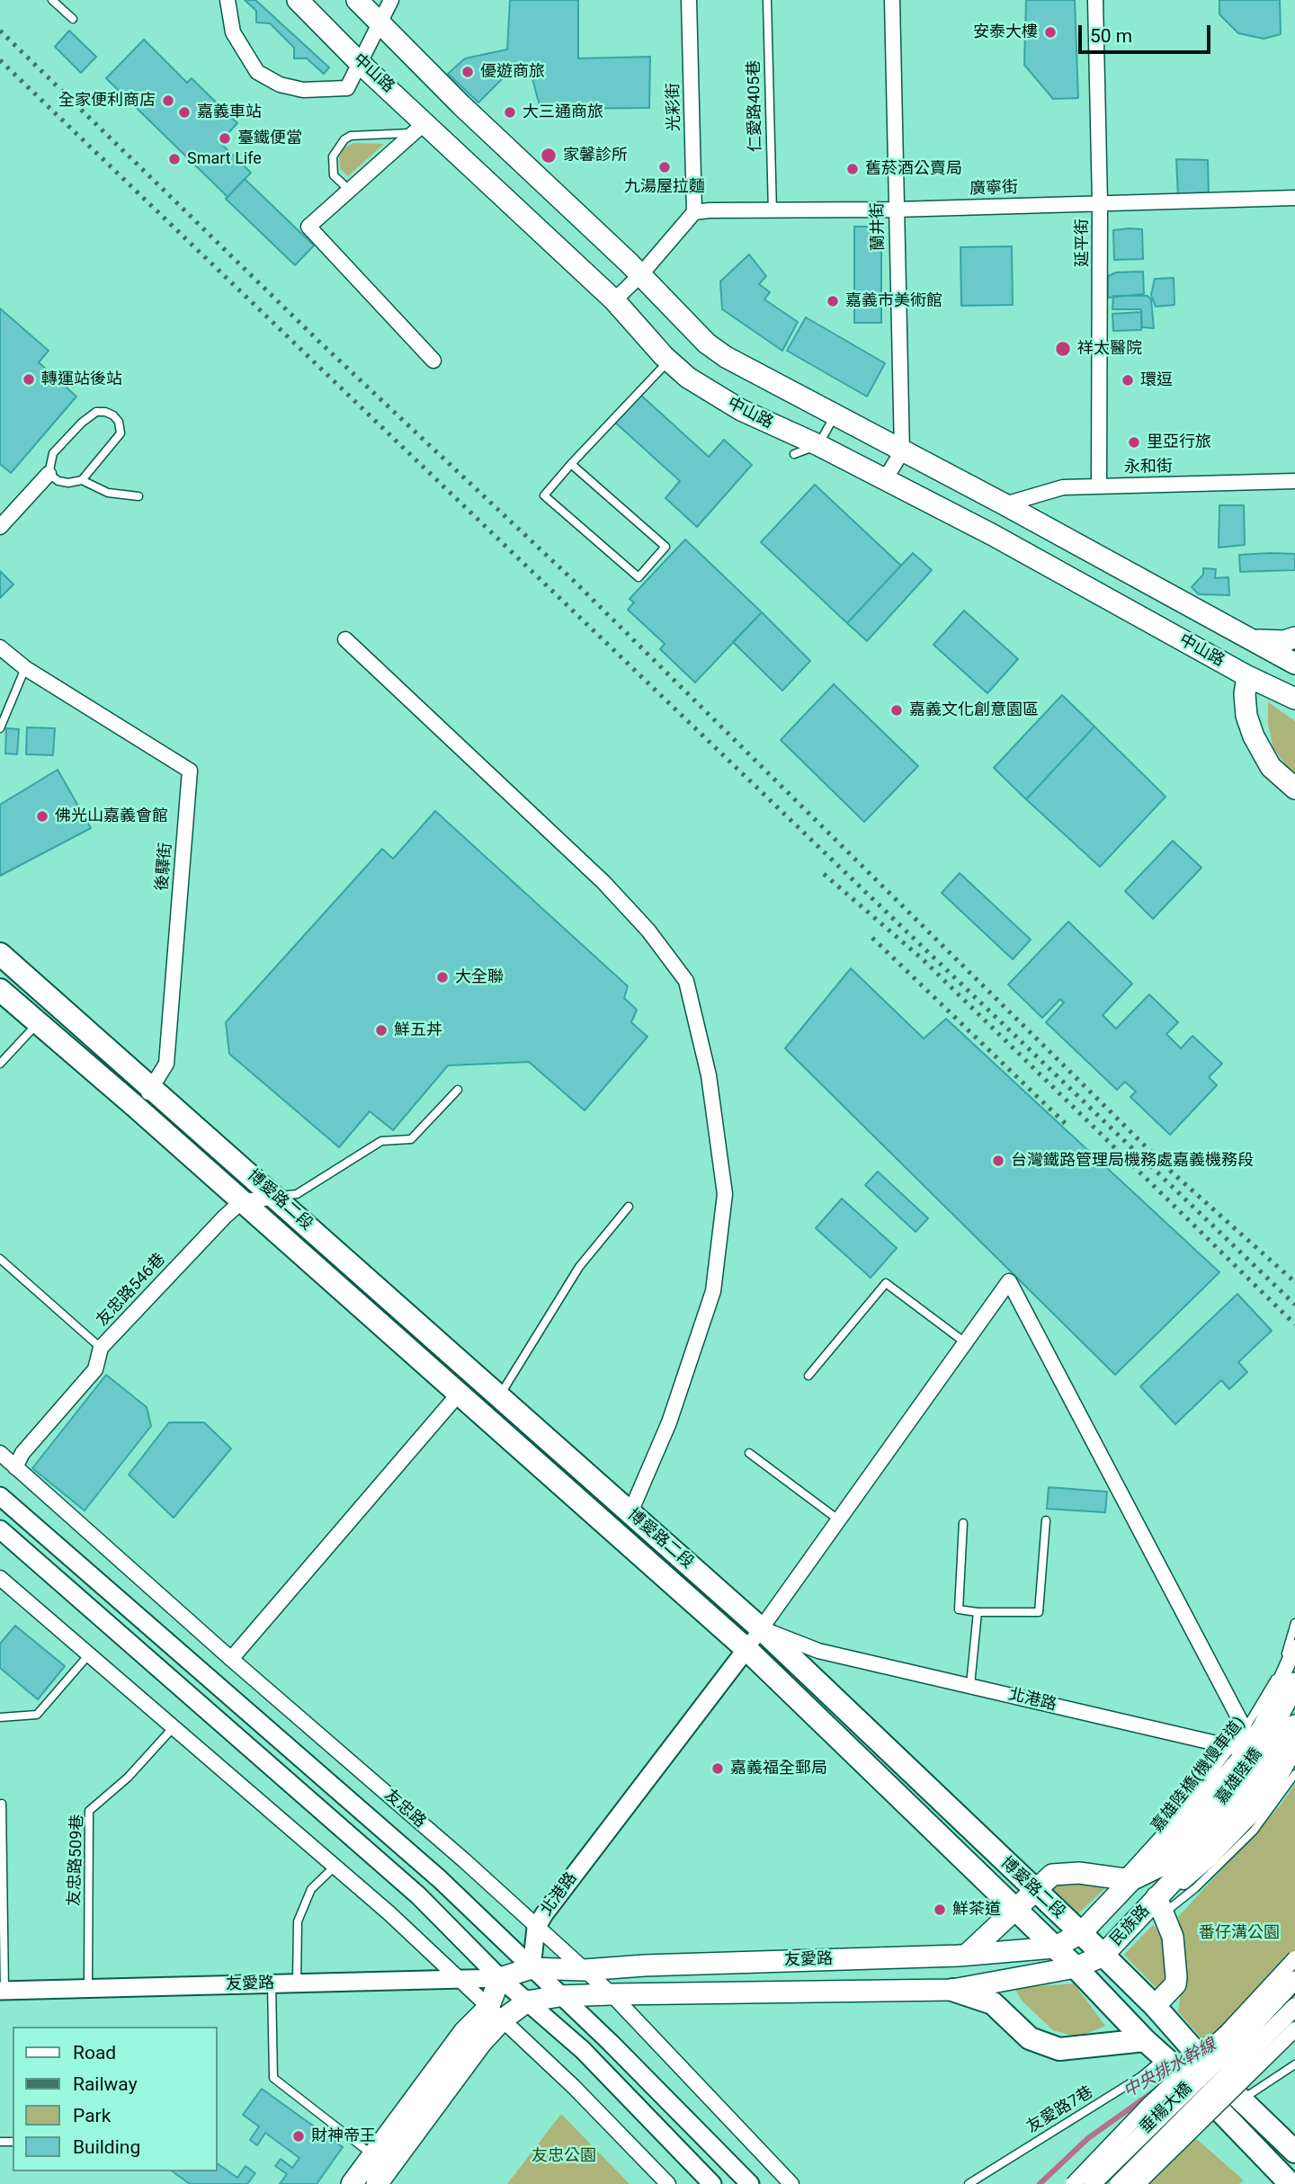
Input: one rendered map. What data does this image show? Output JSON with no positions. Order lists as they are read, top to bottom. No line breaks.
{"streets":{"main road":["中山路","博愛路二段","嘉雄陸橋","民族路","友愛路"],"street":["光彩街","廣寧街","蘭井街","延平街","永和街","後驛街","友忠路546巷","北港路","嘉雄陸橋(機慢車道)","友忠路","垂楊大橋"],"lane":["仁愛路405巷","友忠路509巷","友愛路7巷"]},"crossings":[["仁愛路405巷","廣寧街"],["光彩街","廣寧街"],["廣寧街","蘭井街"],["廣寧街","延平街"],["延平街","永和街"],["後驛街","博愛路二段"],["博愛路二段","友忠路546巷"],["博愛路二段","北港路"],["博愛路二段","民族路"],["博愛路二段","友愛路"],["博愛路二段","友愛路7巷"],["友忠路546巷","友忠路"],["北港路","友忠路"],["北港路","友愛路"],["嘉雄陸橋(機慢車道)","嘉雄陸橋"],["嘉雄陸橋(機慢車道)","民族路"],["嘉雄陸橋","民族路"],["友忠路","友愛路"],["友忠路509巷","友愛路"],["民族路","友愛路"]],"water":["中央排水幹線"],"parks":["番仔溝公園","友忠公園"],"places":["安泰大樓","優遊商旅","全家便利商店","嘉義車站","大三通商旅","臺鐵便當","家馨診所","Smart Life","九湯屋拉麵","舊菸酒公賣局","嘉義市美術館","祥太醫院","轉運站後站","環逗","里亞行旅","嘉義文化創意園區","佛光山嘉義會館","大全聯","鮮五丼","台灣鐵路管理局機務處嘉義機務段","嘉義福全郵局","鮮茶道","財神帝王"],"legend":["Road","Railway","Park","Building"],"scale_bar":"50 m"}
